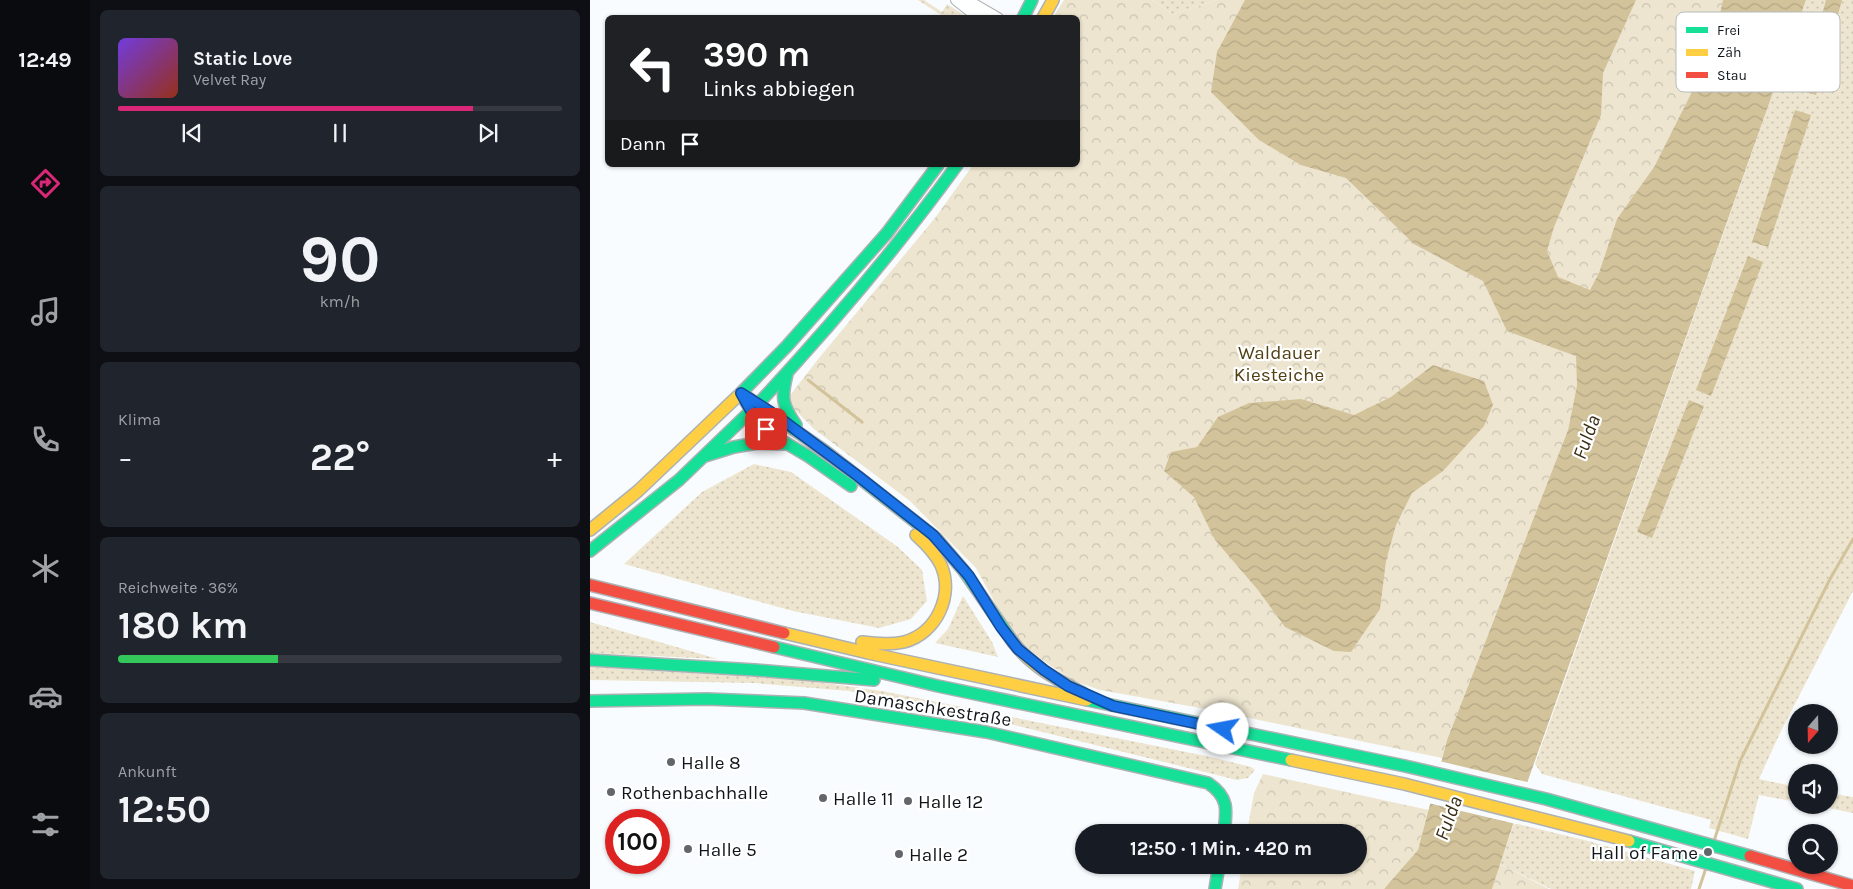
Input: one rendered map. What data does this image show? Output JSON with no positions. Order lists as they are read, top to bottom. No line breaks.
{"streets":{"main road":["Damaschkestraße"]},"water":["Fulda"],"parks":["Waldauer Kiesteiche"],"places":["Halle 8","Rothenbachhalle","Halle 11","Halle 12","Halle 5","Hall of Fame","Halle 2"],"legend":["Frei","Zäh","Stau"],"north":"bottom","page":{"tabs":"12:49","turn":["390 m","Links abbiegen"],"song":["Static Love","Velvet Ray"],"then":"Dann","tile":[["90","km/h"],"Klima",["Reichweite · 36%","180 km"],["Ankunft","12:50"]],"heat":["−","22°","+"],"limit":"100","trip":"12:50 · 1 Min. · 420 m"}}
